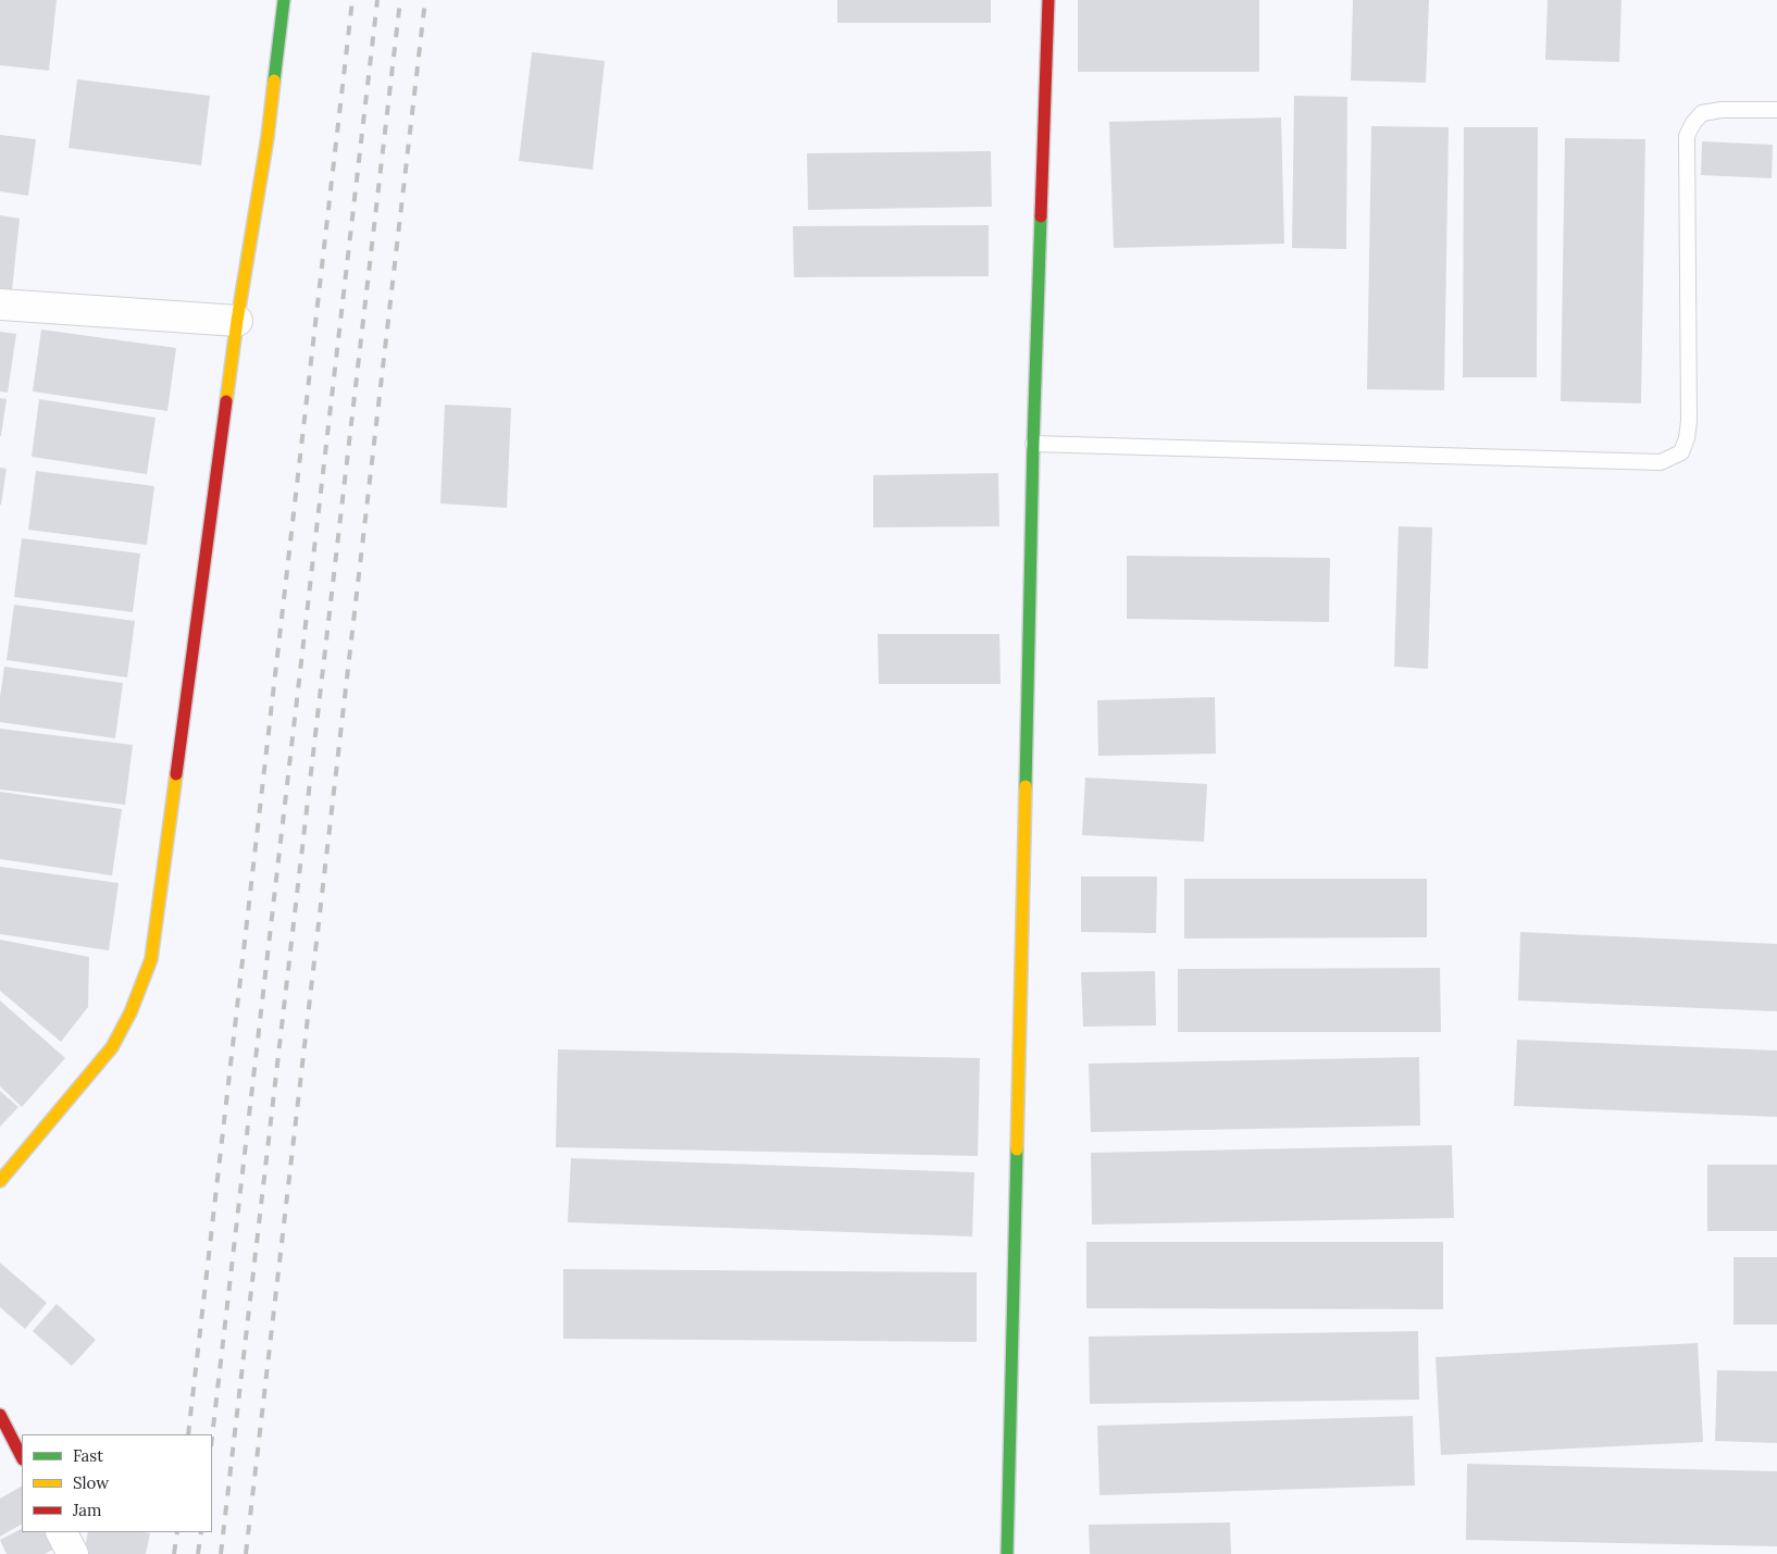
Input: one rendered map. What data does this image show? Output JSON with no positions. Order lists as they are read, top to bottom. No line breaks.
{"legend":["Fast","Slow","Jam"]}
